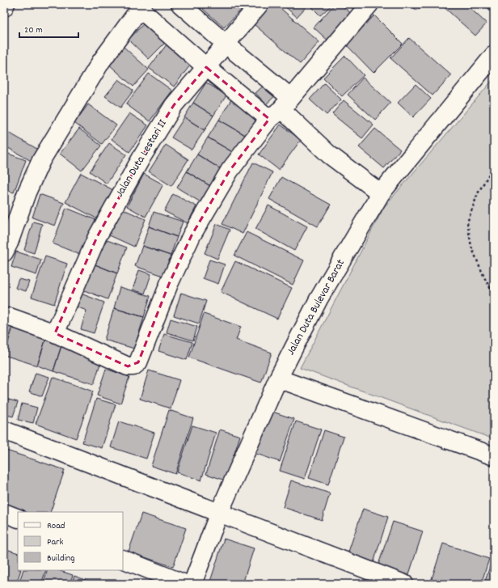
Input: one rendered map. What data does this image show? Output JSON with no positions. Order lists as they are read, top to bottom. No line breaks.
{"streets":{"street":["Jalan Duta Lestari II","Jalan Duta Bulevar Barat"]},"legend":["Road","Park","Building"],"scale_bar":"20 m"}
